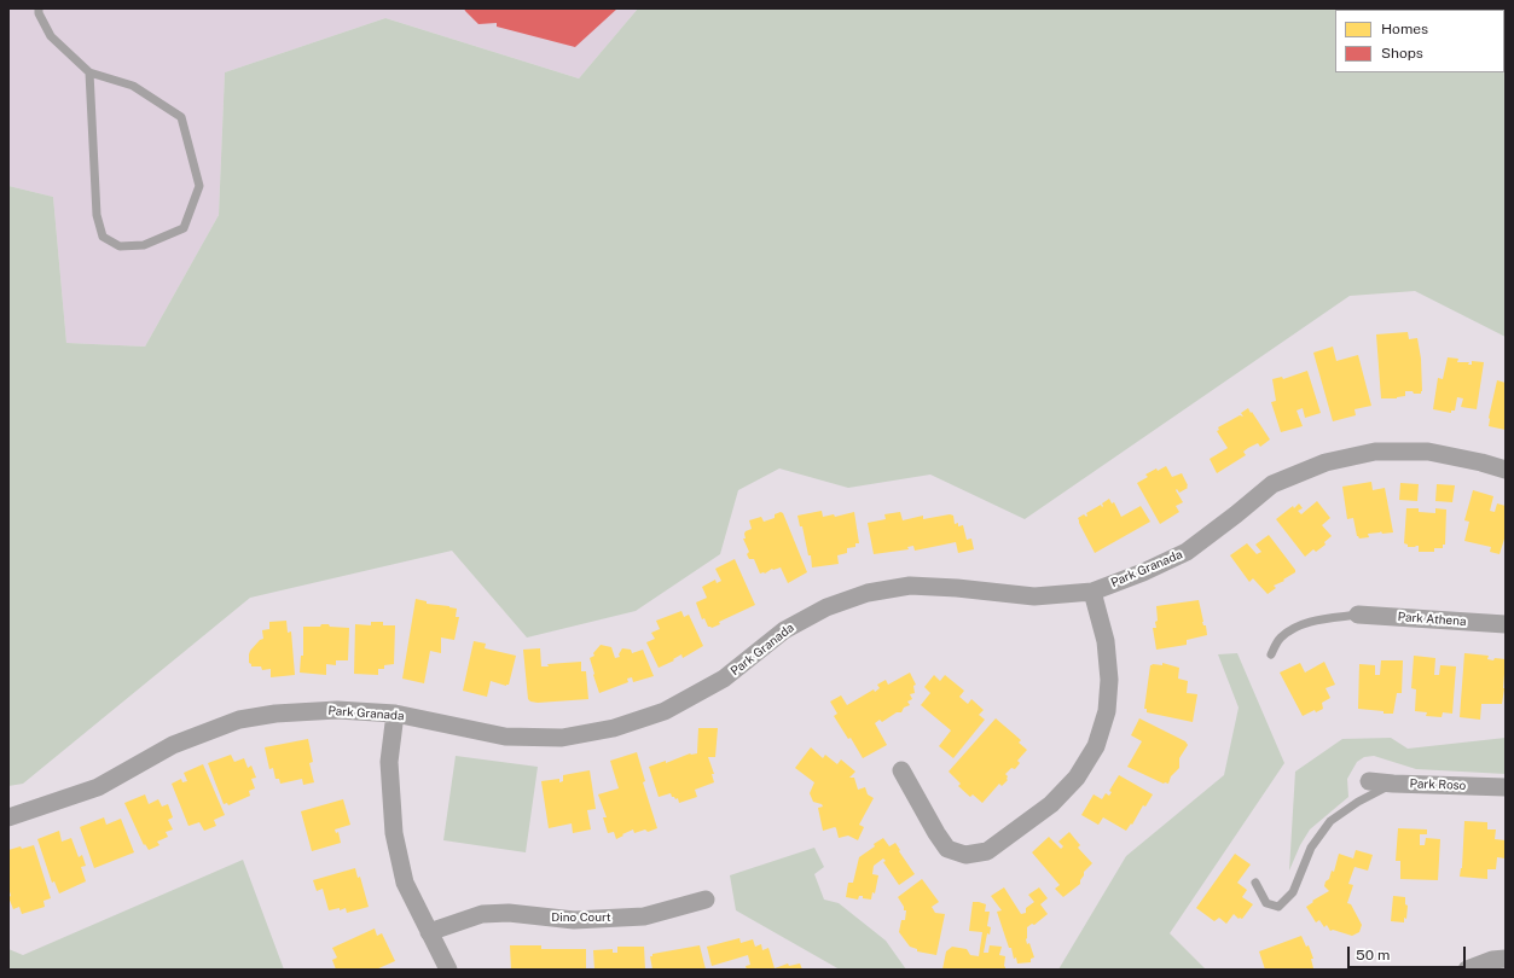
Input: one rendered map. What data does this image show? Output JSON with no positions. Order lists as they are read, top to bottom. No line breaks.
{"streets":{"street":["Park Granada","Park Athena","Park Roso","Dino Court"]},"legend":["Homes","Shops"],"scale_bar":"50 m"}
